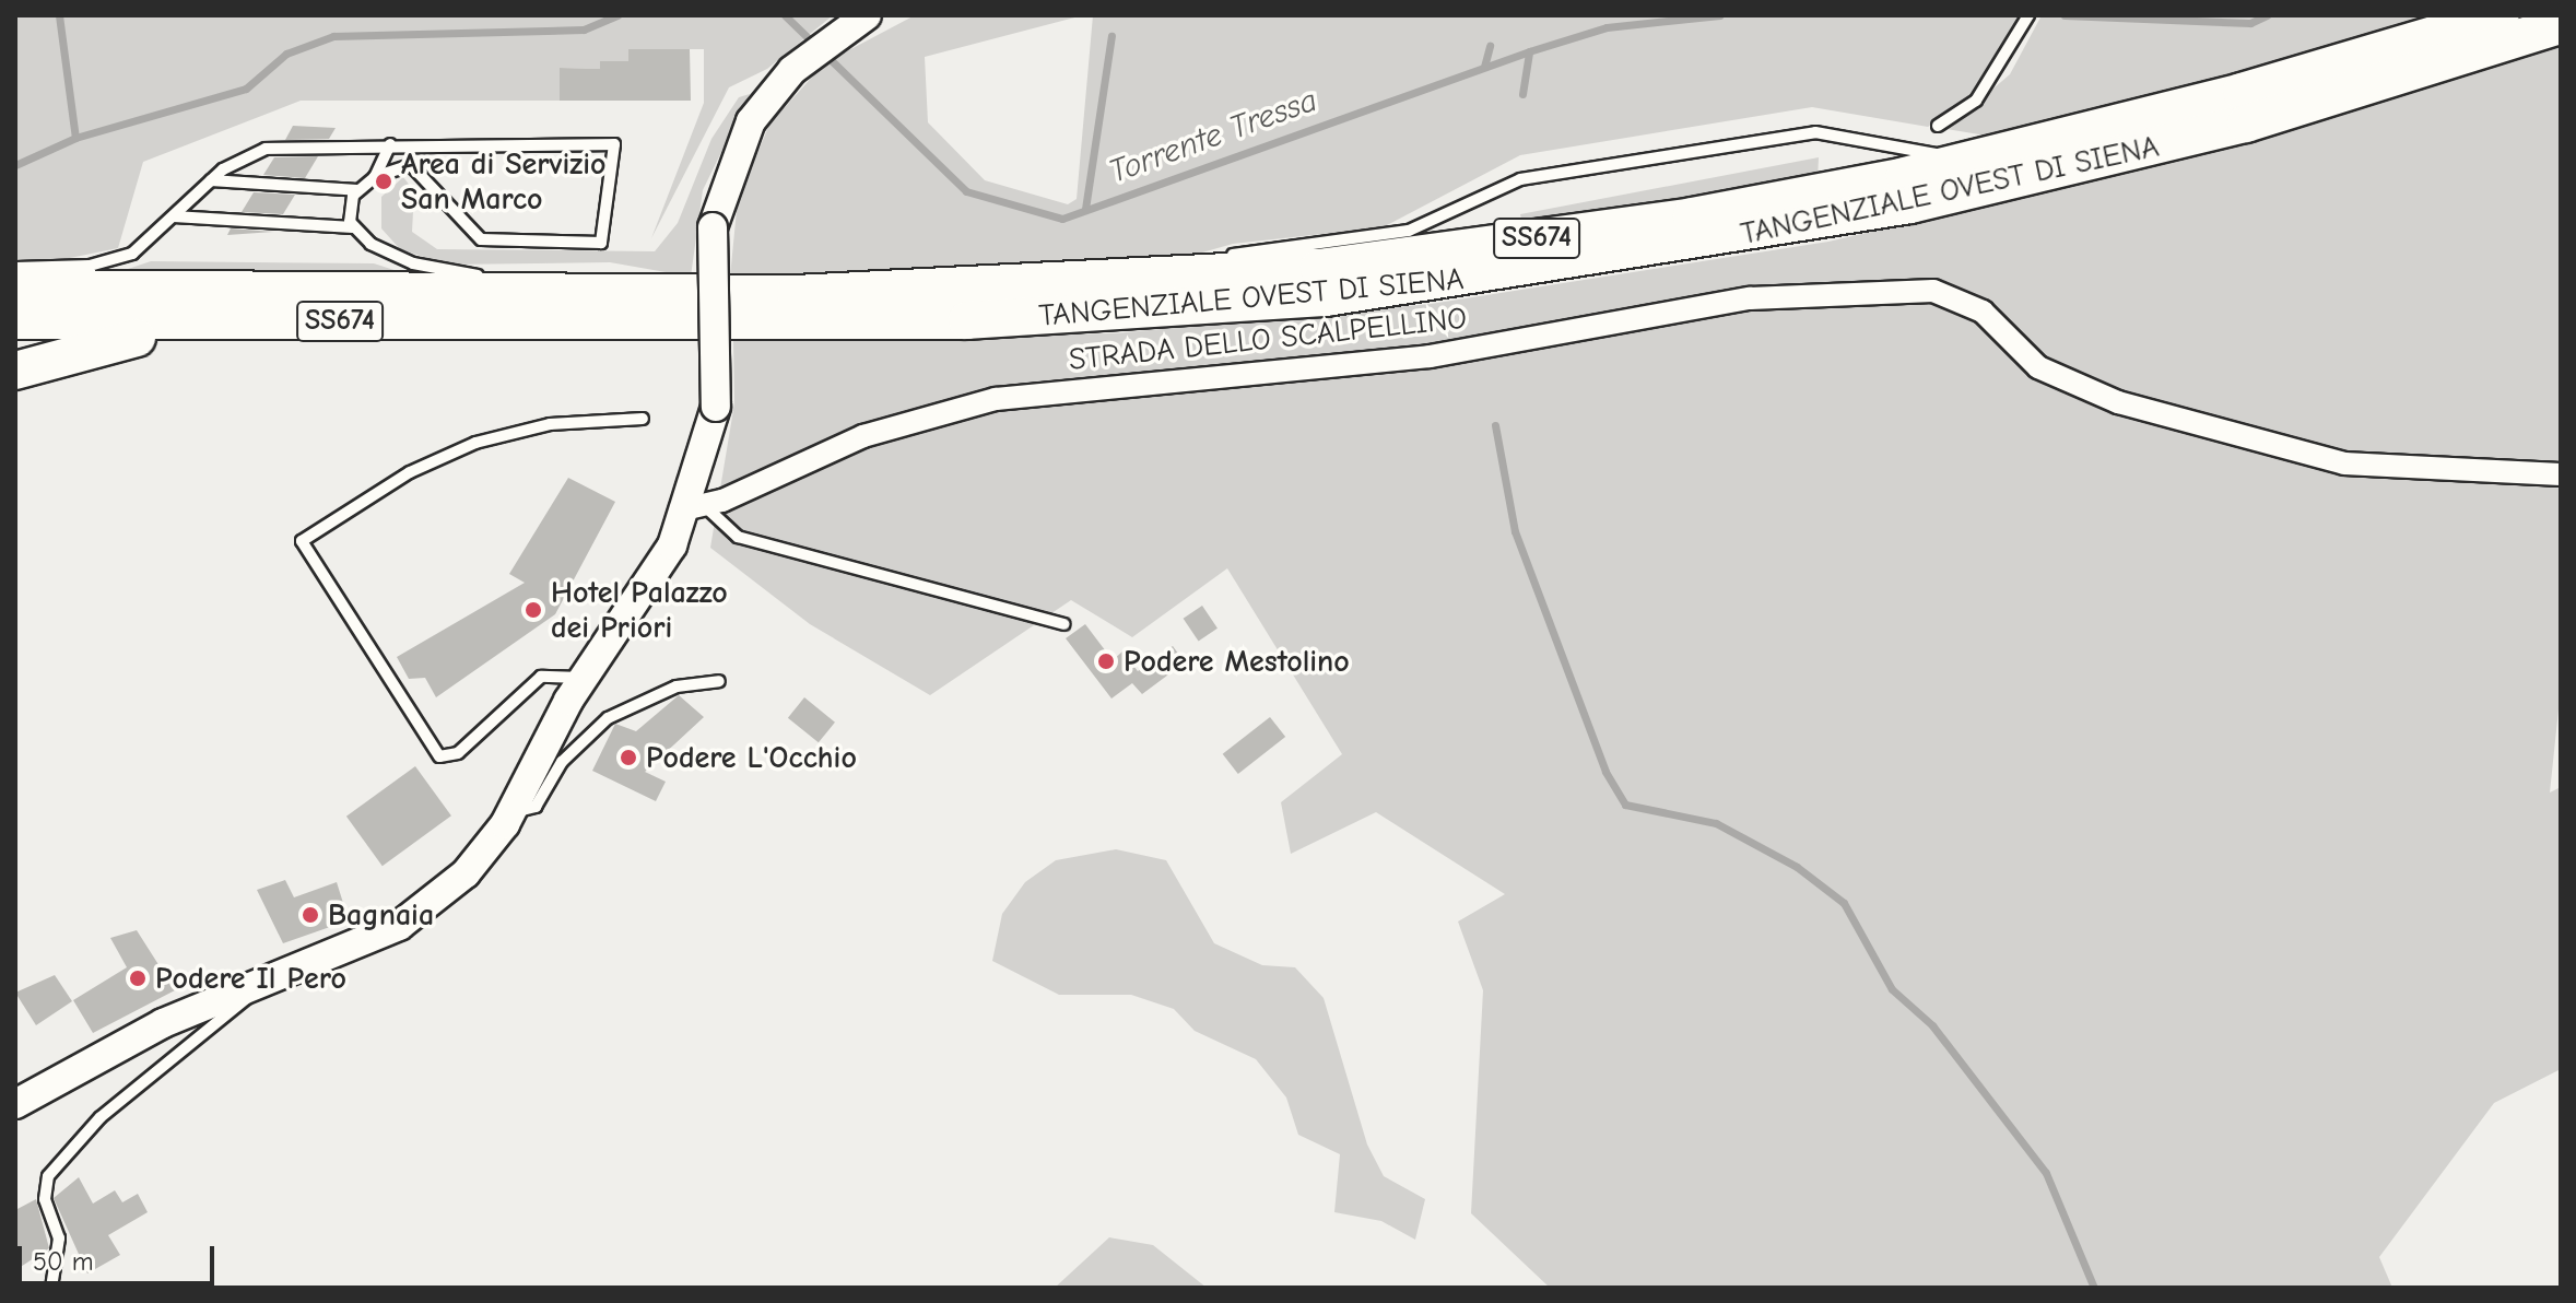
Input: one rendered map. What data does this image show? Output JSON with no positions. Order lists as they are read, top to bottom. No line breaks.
{"streets":{"highway":["TANGENZIALE OVEST DI SIENA","SS674"],"street":["STRADA DELLO SCALPELLINO"]},"water":["Torrente Tressa"],"places":["Area di Servizio San Marco","Hotel Palazzo dei Priori","Podere Mestolino","Podere L'Occhio","Bagnaia","Podere Il Pero"],"scale_bar":"50 m"}
